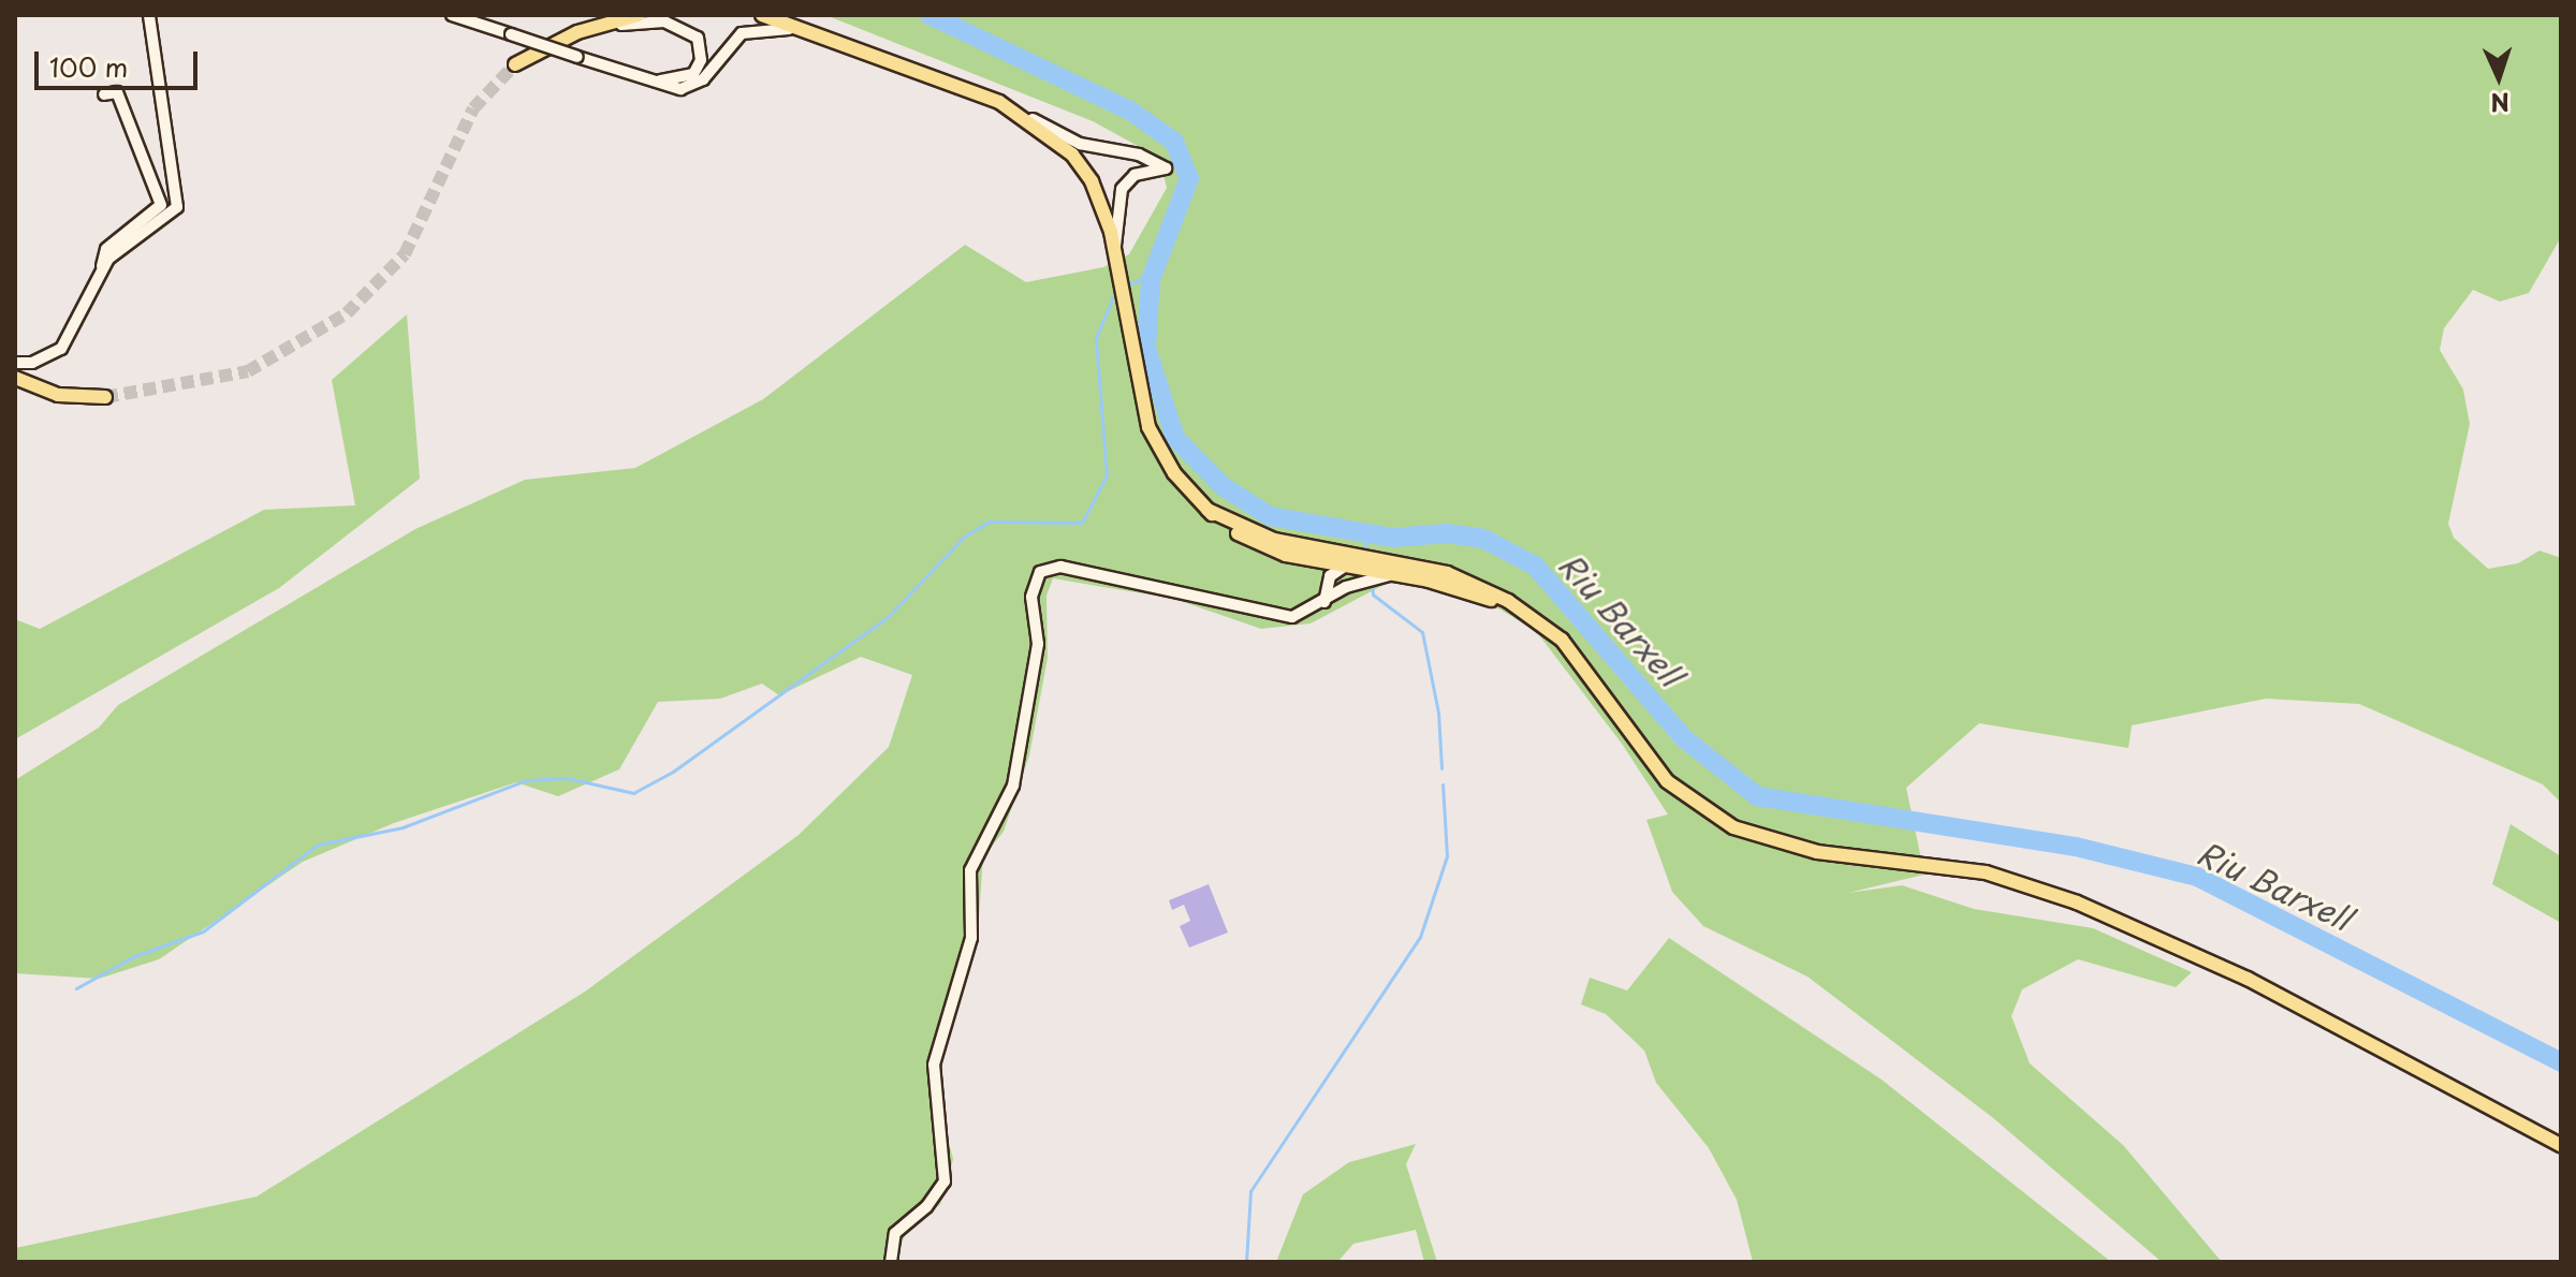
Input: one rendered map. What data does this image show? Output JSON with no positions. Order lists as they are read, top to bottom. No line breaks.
{"water":["Riu Barxell"],"scale_bar":"100 m","north":"bottom"}
